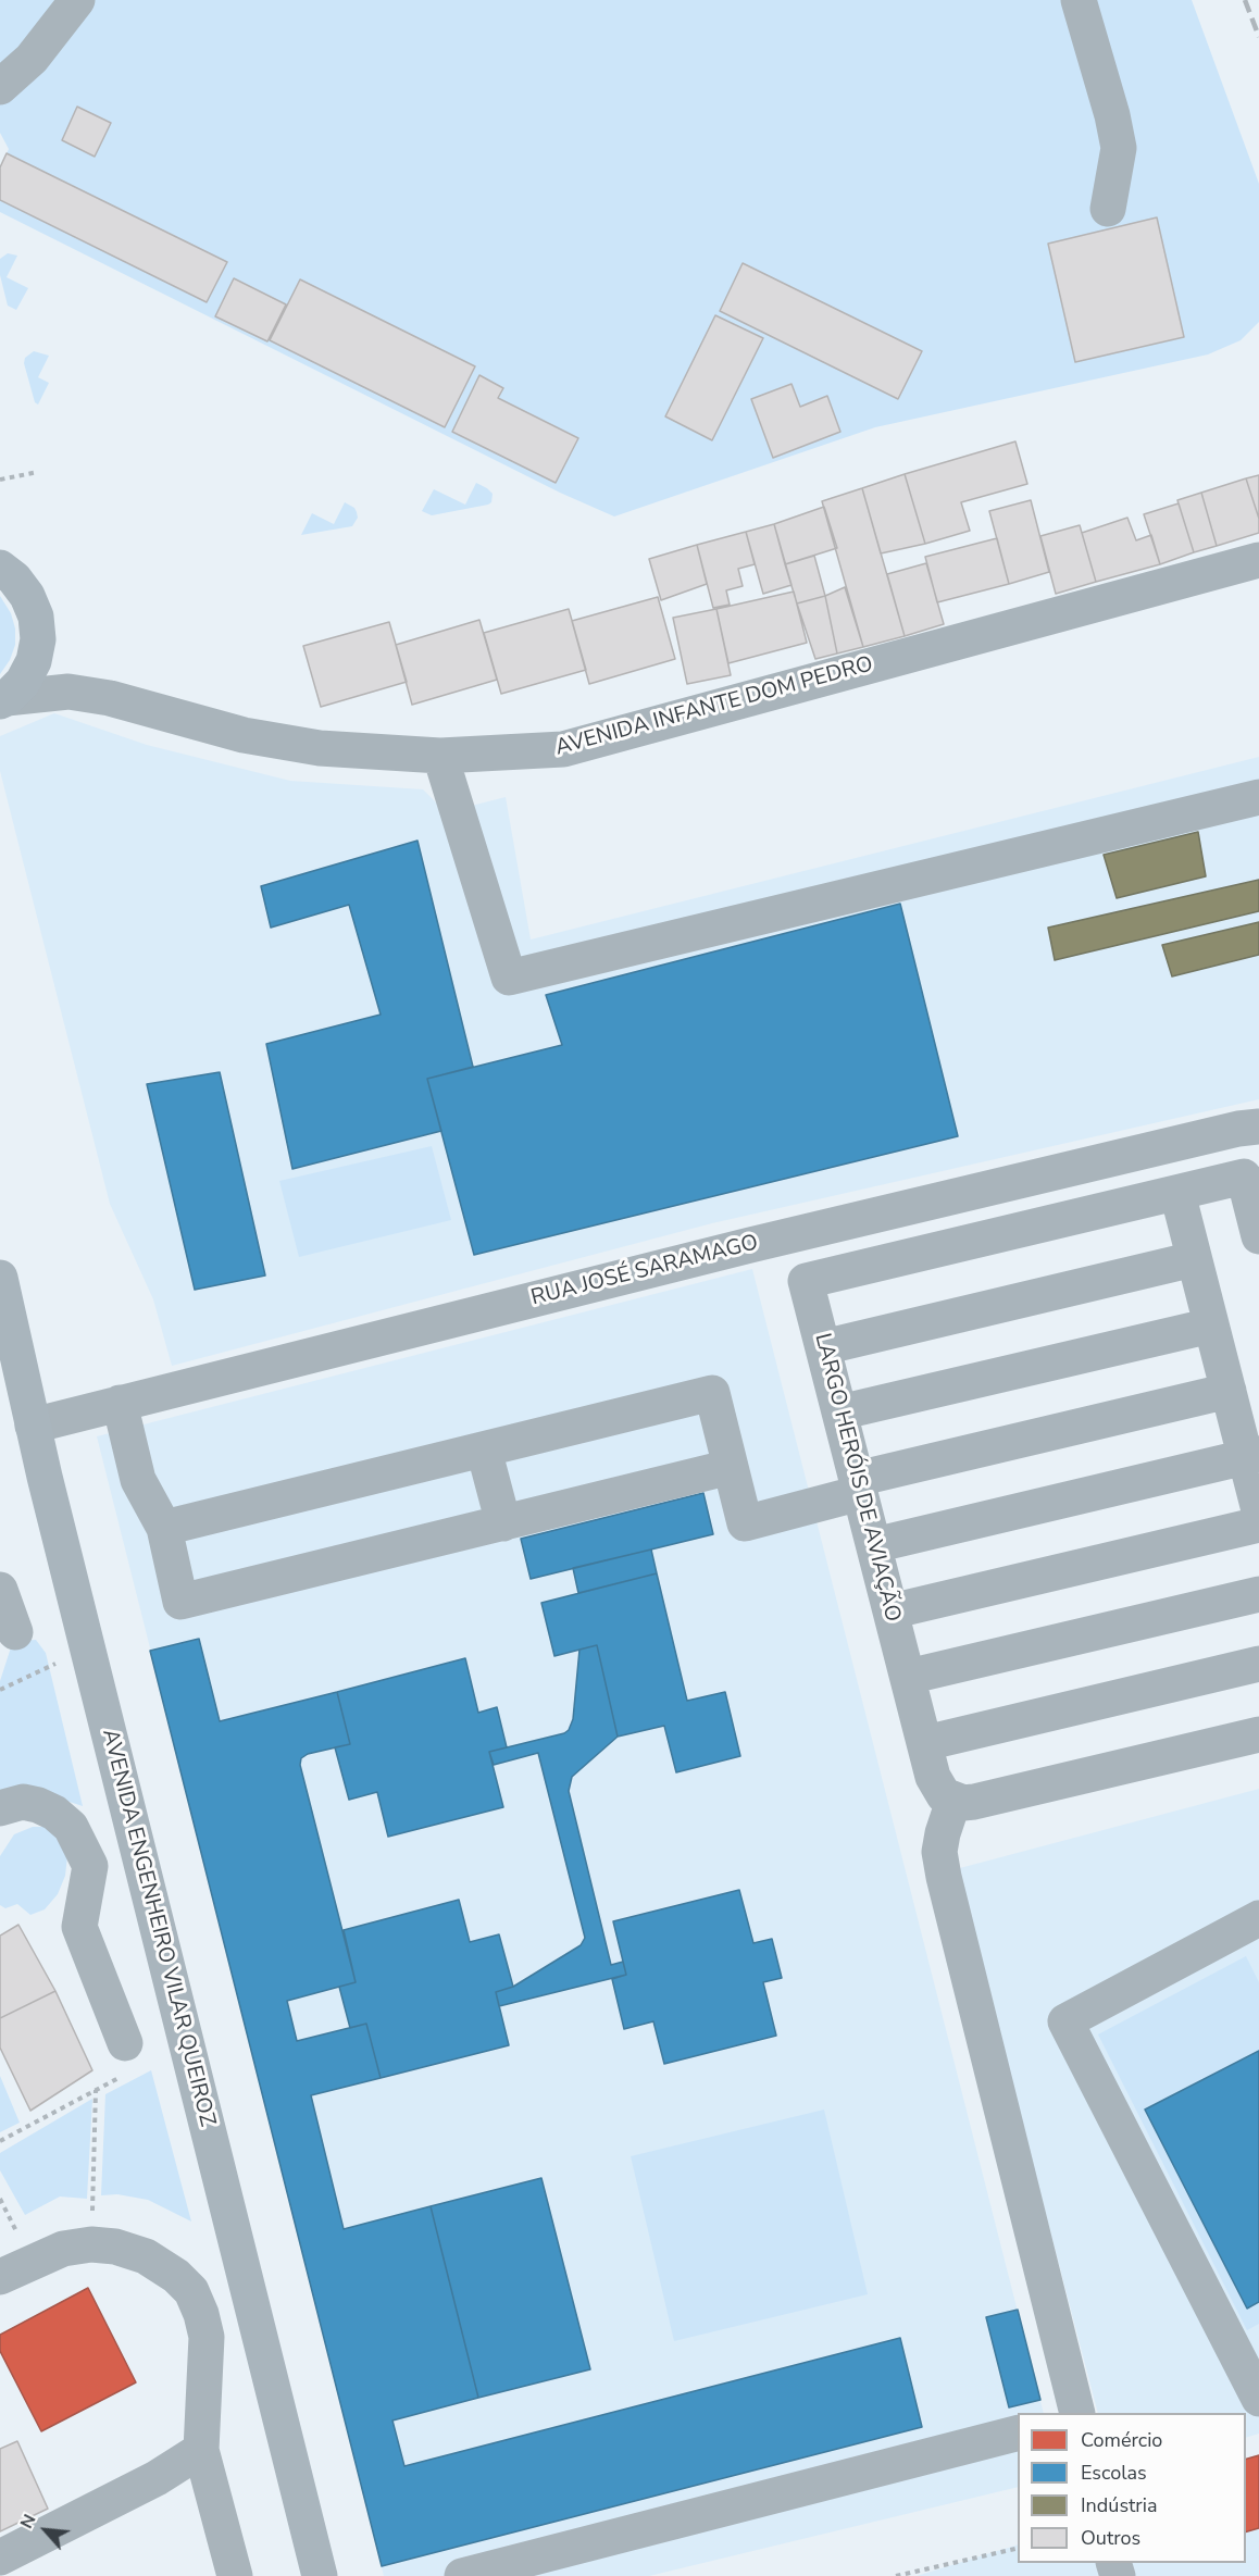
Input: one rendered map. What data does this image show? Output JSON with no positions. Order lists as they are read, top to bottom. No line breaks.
{"streets":{"main road":["AVENIDA ENGENHEIRO VILAR QUEIROZ"],"street":["AVENIDA INFANTE DOM PEDRO","RUA JOSÉ SARAMAGO","LARGO HERÓIS DE AVIAÇÃO"]},"crossings":[["RUA JOSÉ SARAMAGO","AVENIDA ENGENHEIRO VILAR QUEIROZ"]],"legend":["Comércio","Escolas","Indústria","Outros"],"north":"top left"}
